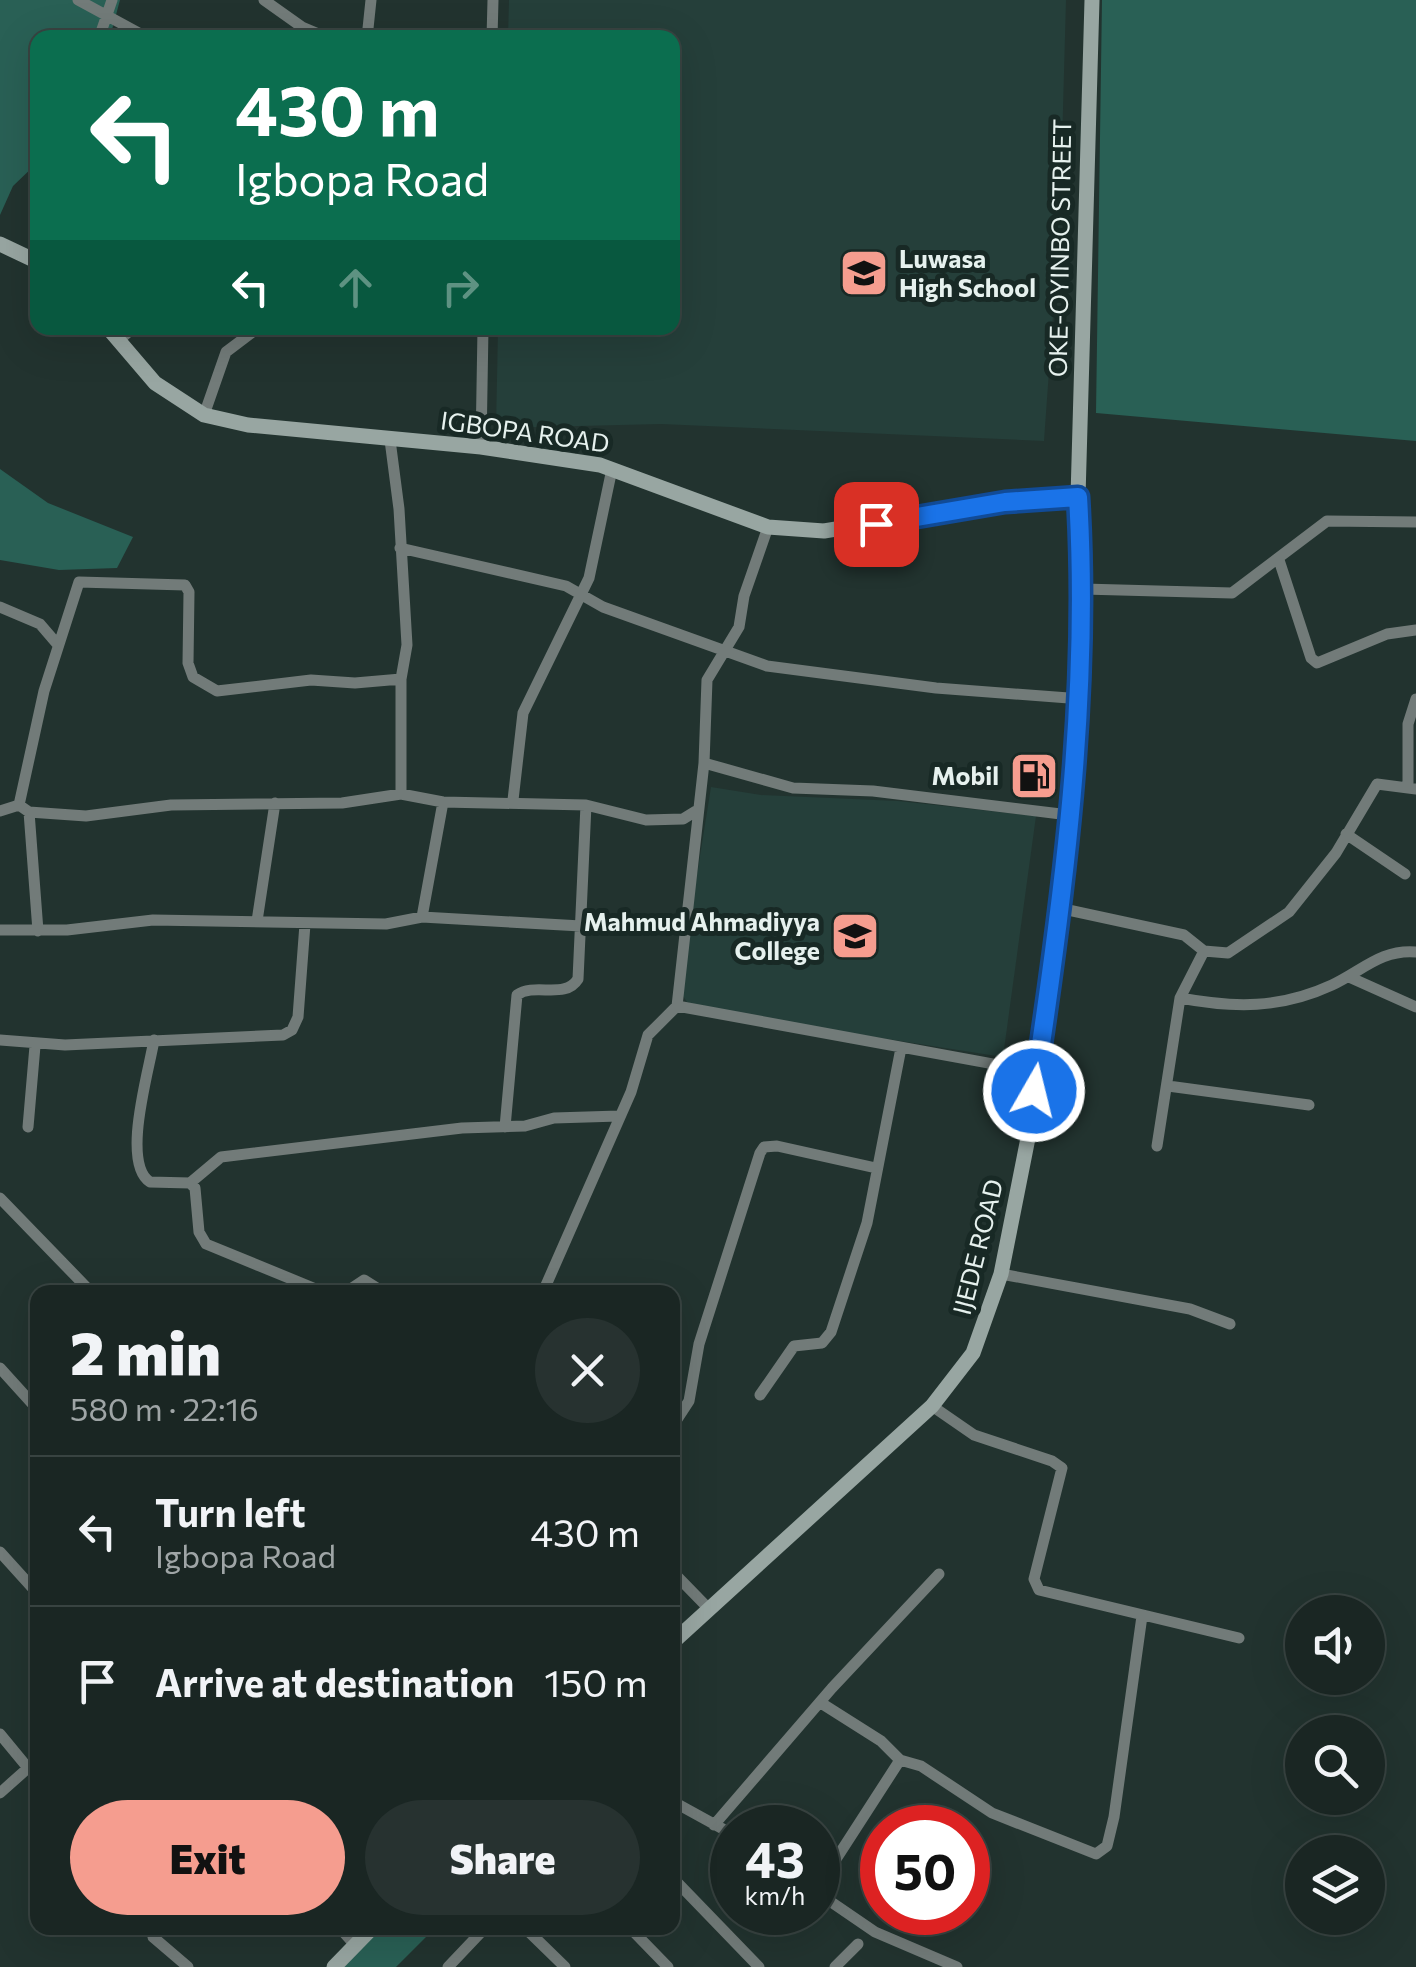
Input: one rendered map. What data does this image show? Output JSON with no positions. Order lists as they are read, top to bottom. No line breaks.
{"streets":{"main road":["OKE-OYINBO STREET","IGBOPA ROAD","IJEDE ROAD"]},"crossings":[["OKE-OYINBO STREET","IGBOPA ROAD"],["OKE-OYINBO STREET","IJEDE ROAD"],["IGBOPA ROAD","IJEDE ROAD"]],"places":{"school or university":["Luwasa High School","Mahmud Ahmadiyya College"],"fuel station":["Mobil"]},"page":{"turn":["430 m","Igbopa Road"],"heading":["2 min","580 m · 22:16"],"list":[{"name":"Turn left","note":"Igbopa Road","value":"430 m"},{"name":"Arrive at destination","value":"150 m"}],"buttons":["Exit","Share"],"speed":"43 km/h","limit":"50"}}
